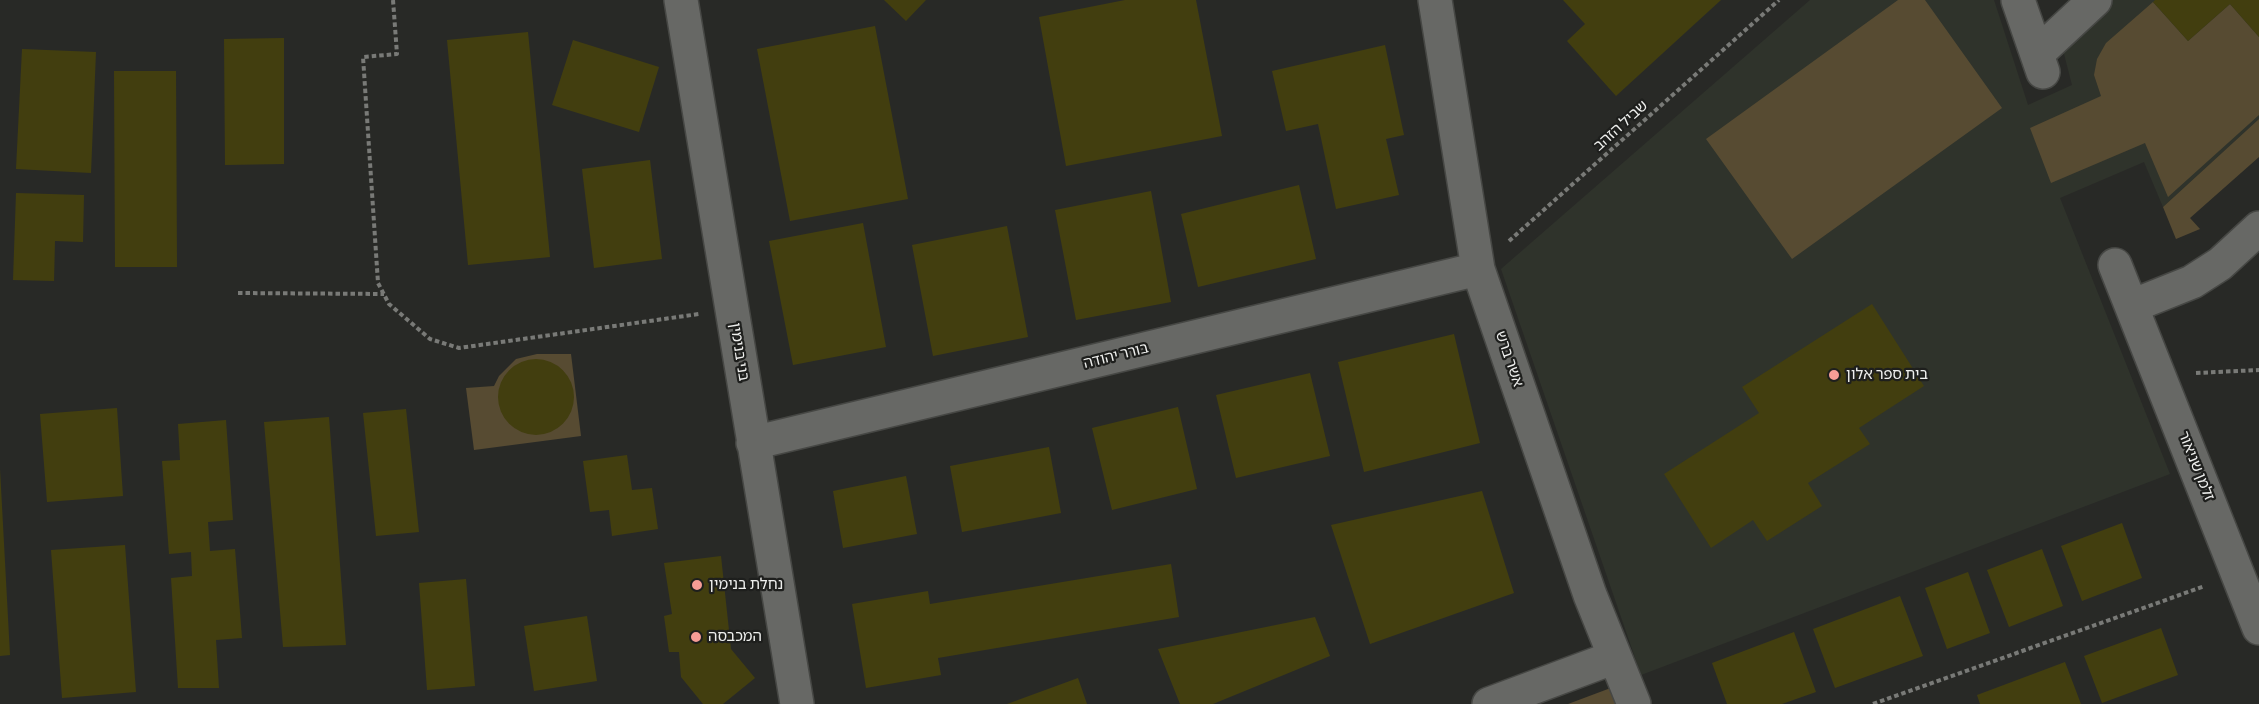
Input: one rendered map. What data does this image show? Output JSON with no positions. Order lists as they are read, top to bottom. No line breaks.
{"streets":{"street":["בני בנימין","בורר יהודה","אשר ברש","זלמן שניאור"],"path":["שביל הזהב"]},"crossings":[["שביל הזהב","בורר יהודה"],["שביל הזהב","אשר ברש"],["בני בנימין","בורר יהודה"],["בורר יהודה","אשר ברש"]],"places":["בית ספר אלון","נחלת בנימין","המכבסה"]}
